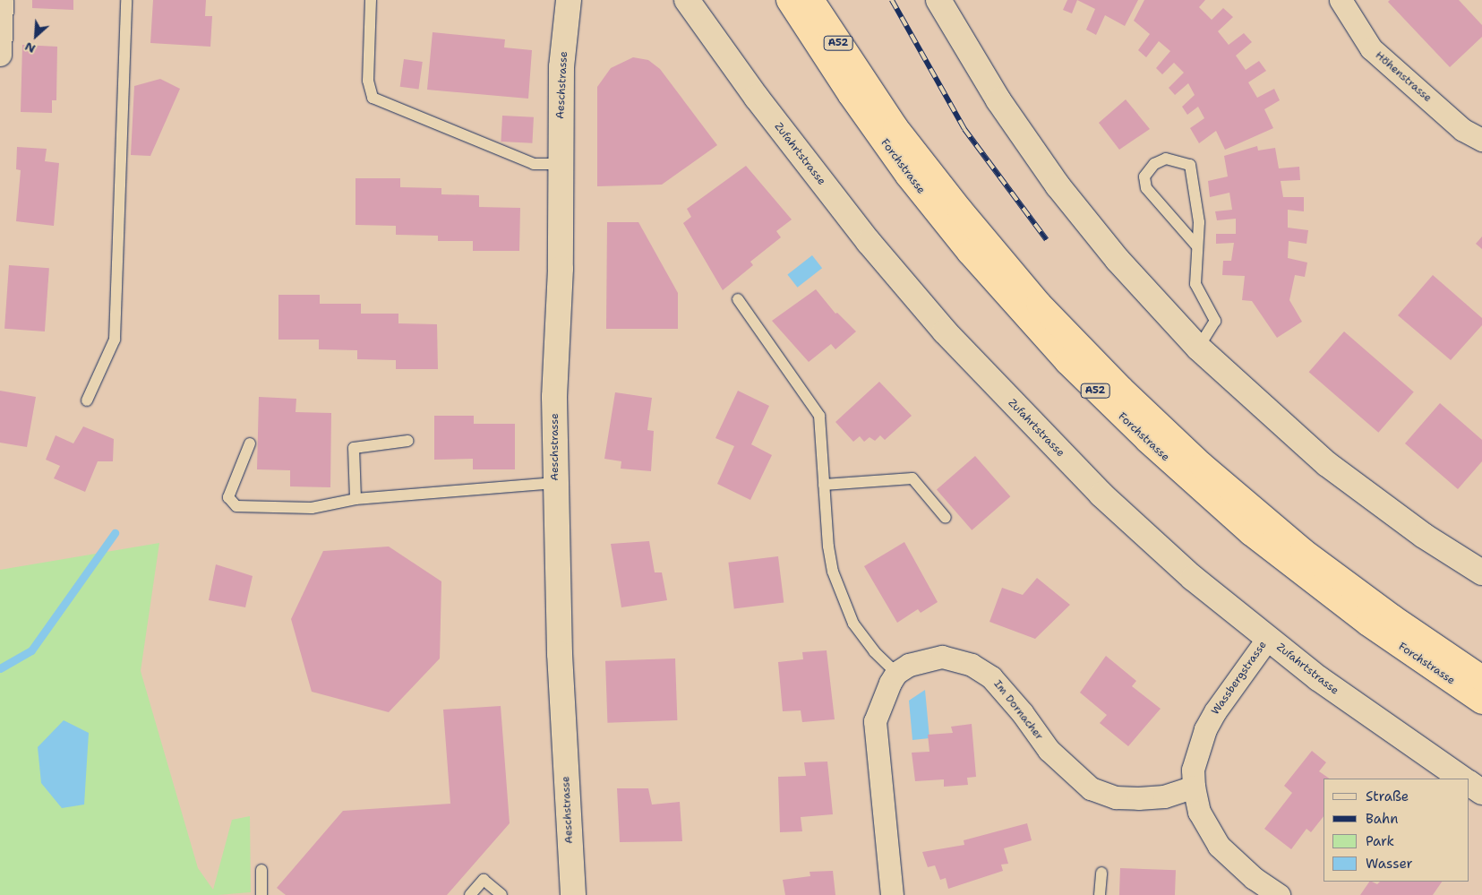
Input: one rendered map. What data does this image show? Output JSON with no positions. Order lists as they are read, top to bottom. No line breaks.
{"streets":{"highway":["A52","Forchstrasse"],"main road":["Aeschstrasse","Zufahrtstrasse"],"street":["Höhenstrasse","Wassbergstrasse","Im Dornacher"]},"crossings":[["Zufahrtstrasse","Wassbergstrasse"],["Wassbergstrasse","Im Dornacher"]],"legend":["Straße","Bahn","Park","Wasser"],"north":"bottom left"}
